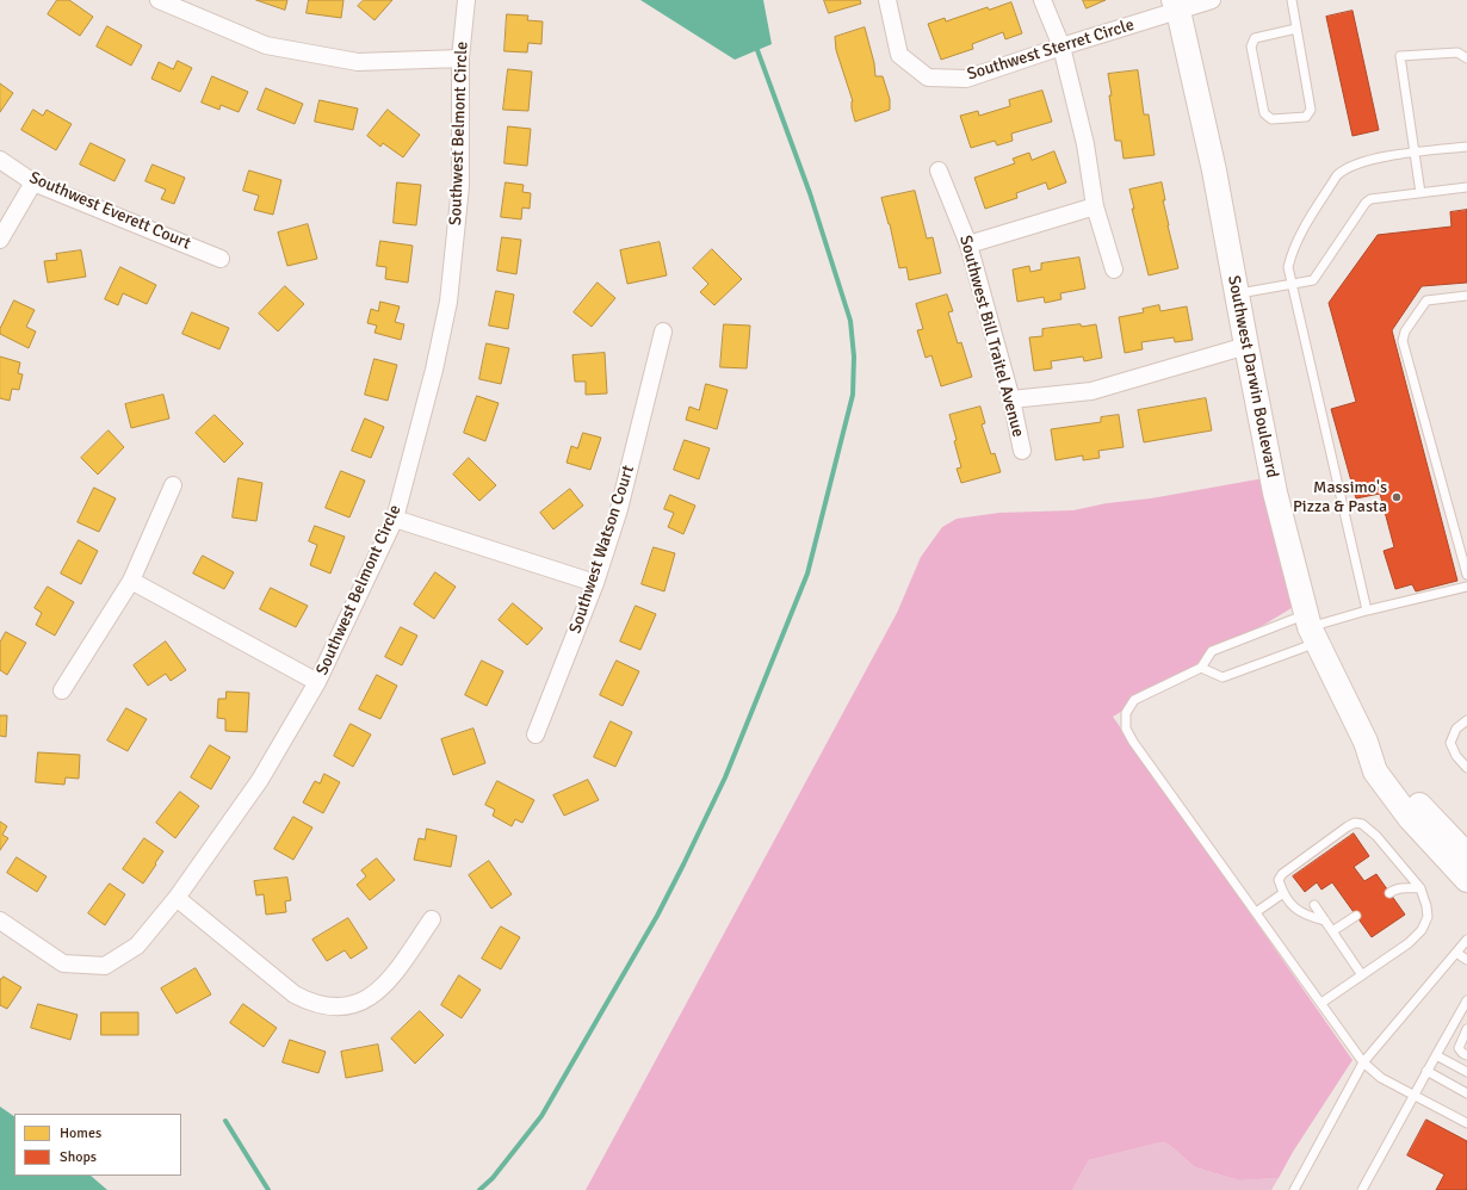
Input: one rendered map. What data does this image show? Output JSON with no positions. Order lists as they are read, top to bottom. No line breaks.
{"streets":{"street":["Southwest Sterret Circle","Southwest Belmont Circle","Southwest Everett Court","Southwest Bill Traitel Avenue","Southwest Darwin Boulevard","Southwest Watson Court"]},"crossings":[["Southwest Sterret Circle","Southwest Darwin Boulevard"]],"places":["Massimo's Pizza & Pasta"],"legend":["Homes","Shops"]}
